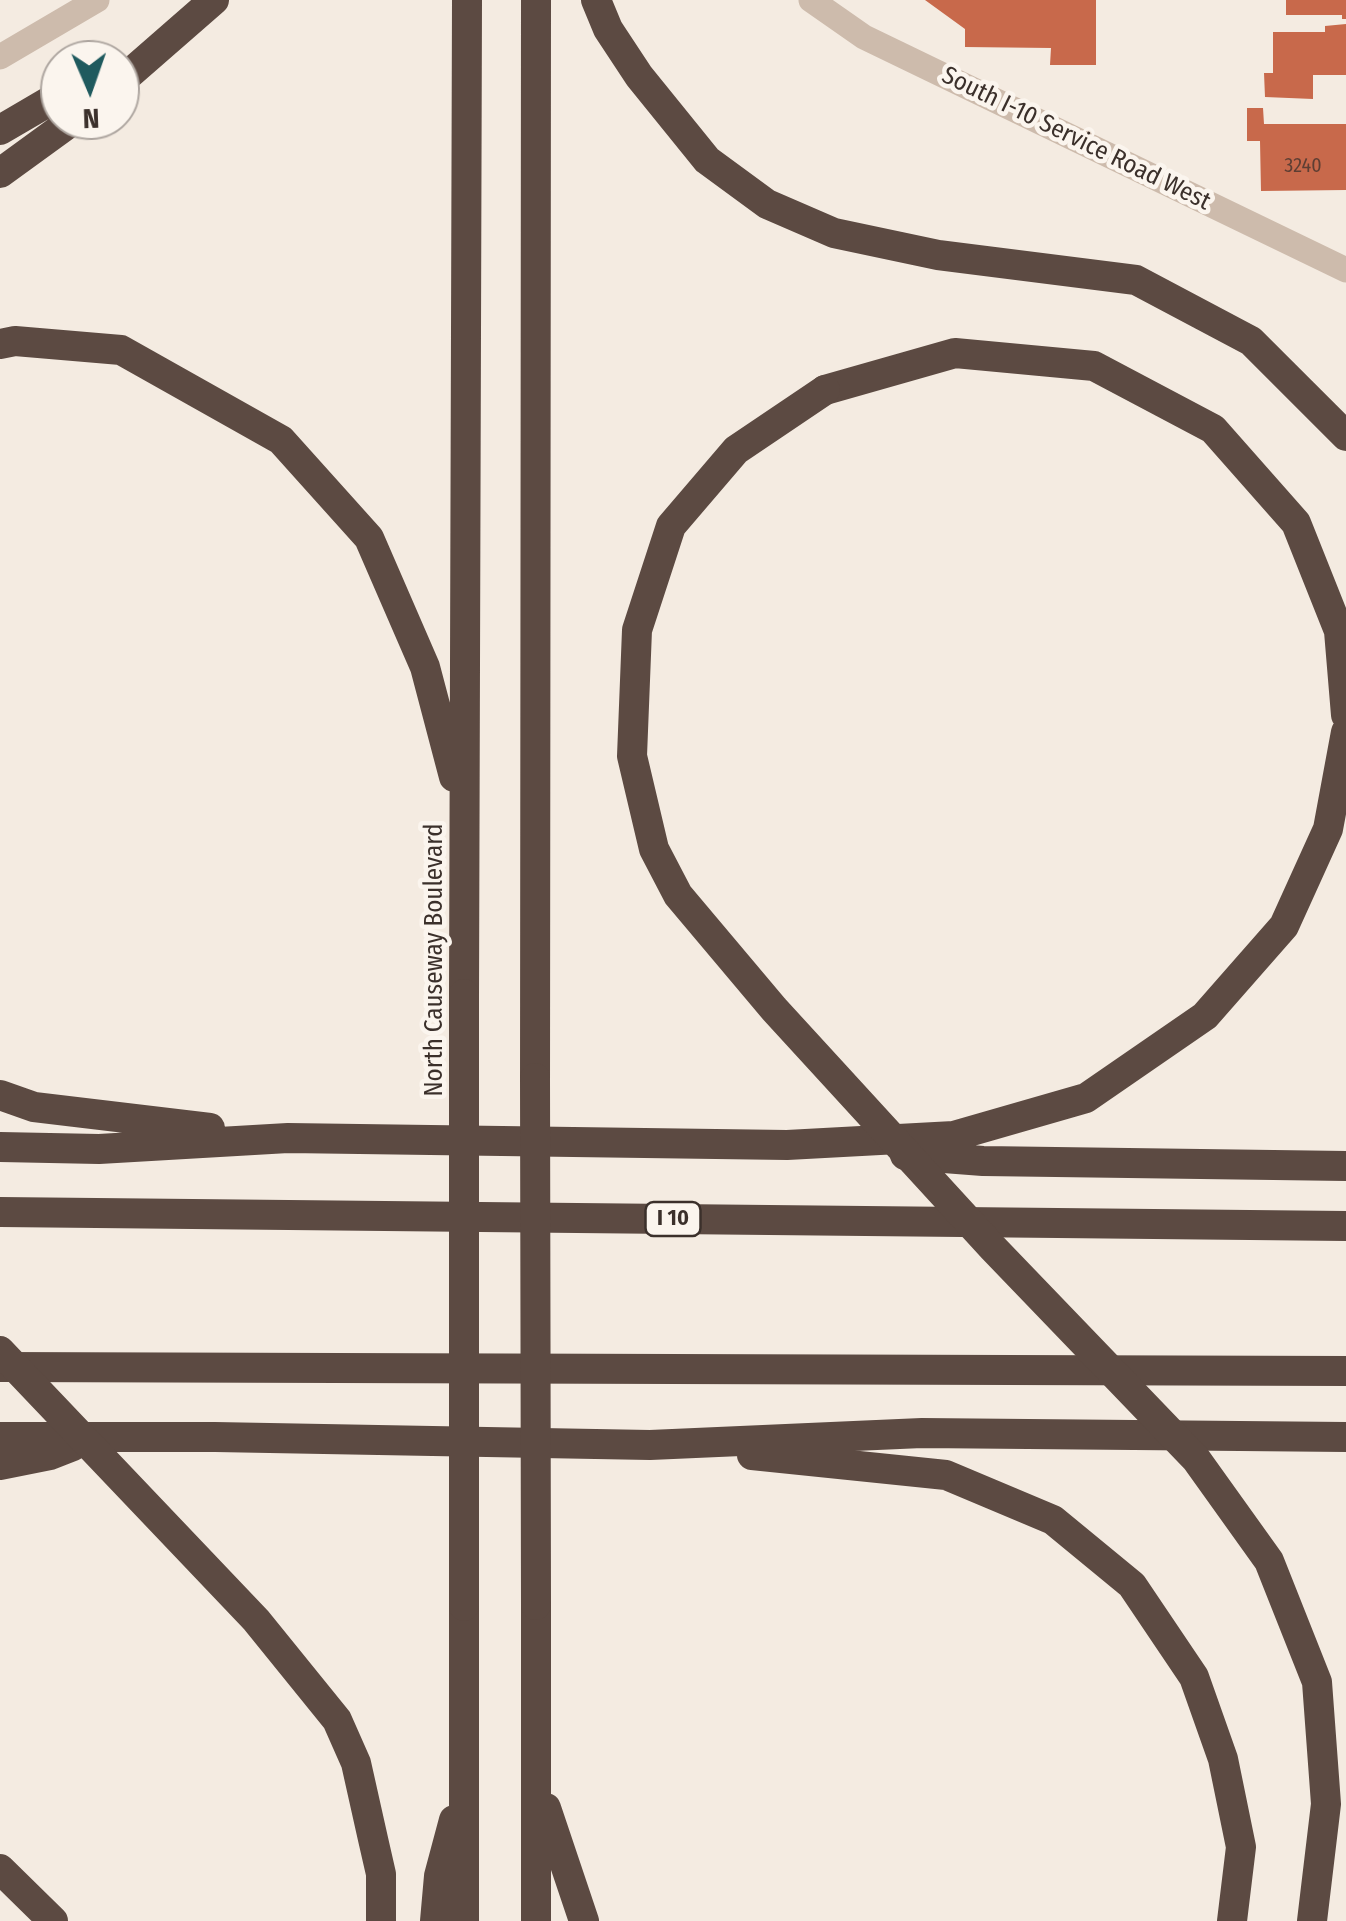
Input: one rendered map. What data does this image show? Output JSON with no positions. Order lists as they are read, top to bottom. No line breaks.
{"streets":{"highway":["North Causeway Boulevard","I 10"],"street":["South I-10 Service Road West"]},"house_numbers":["3240"],"north":"bottom"}
